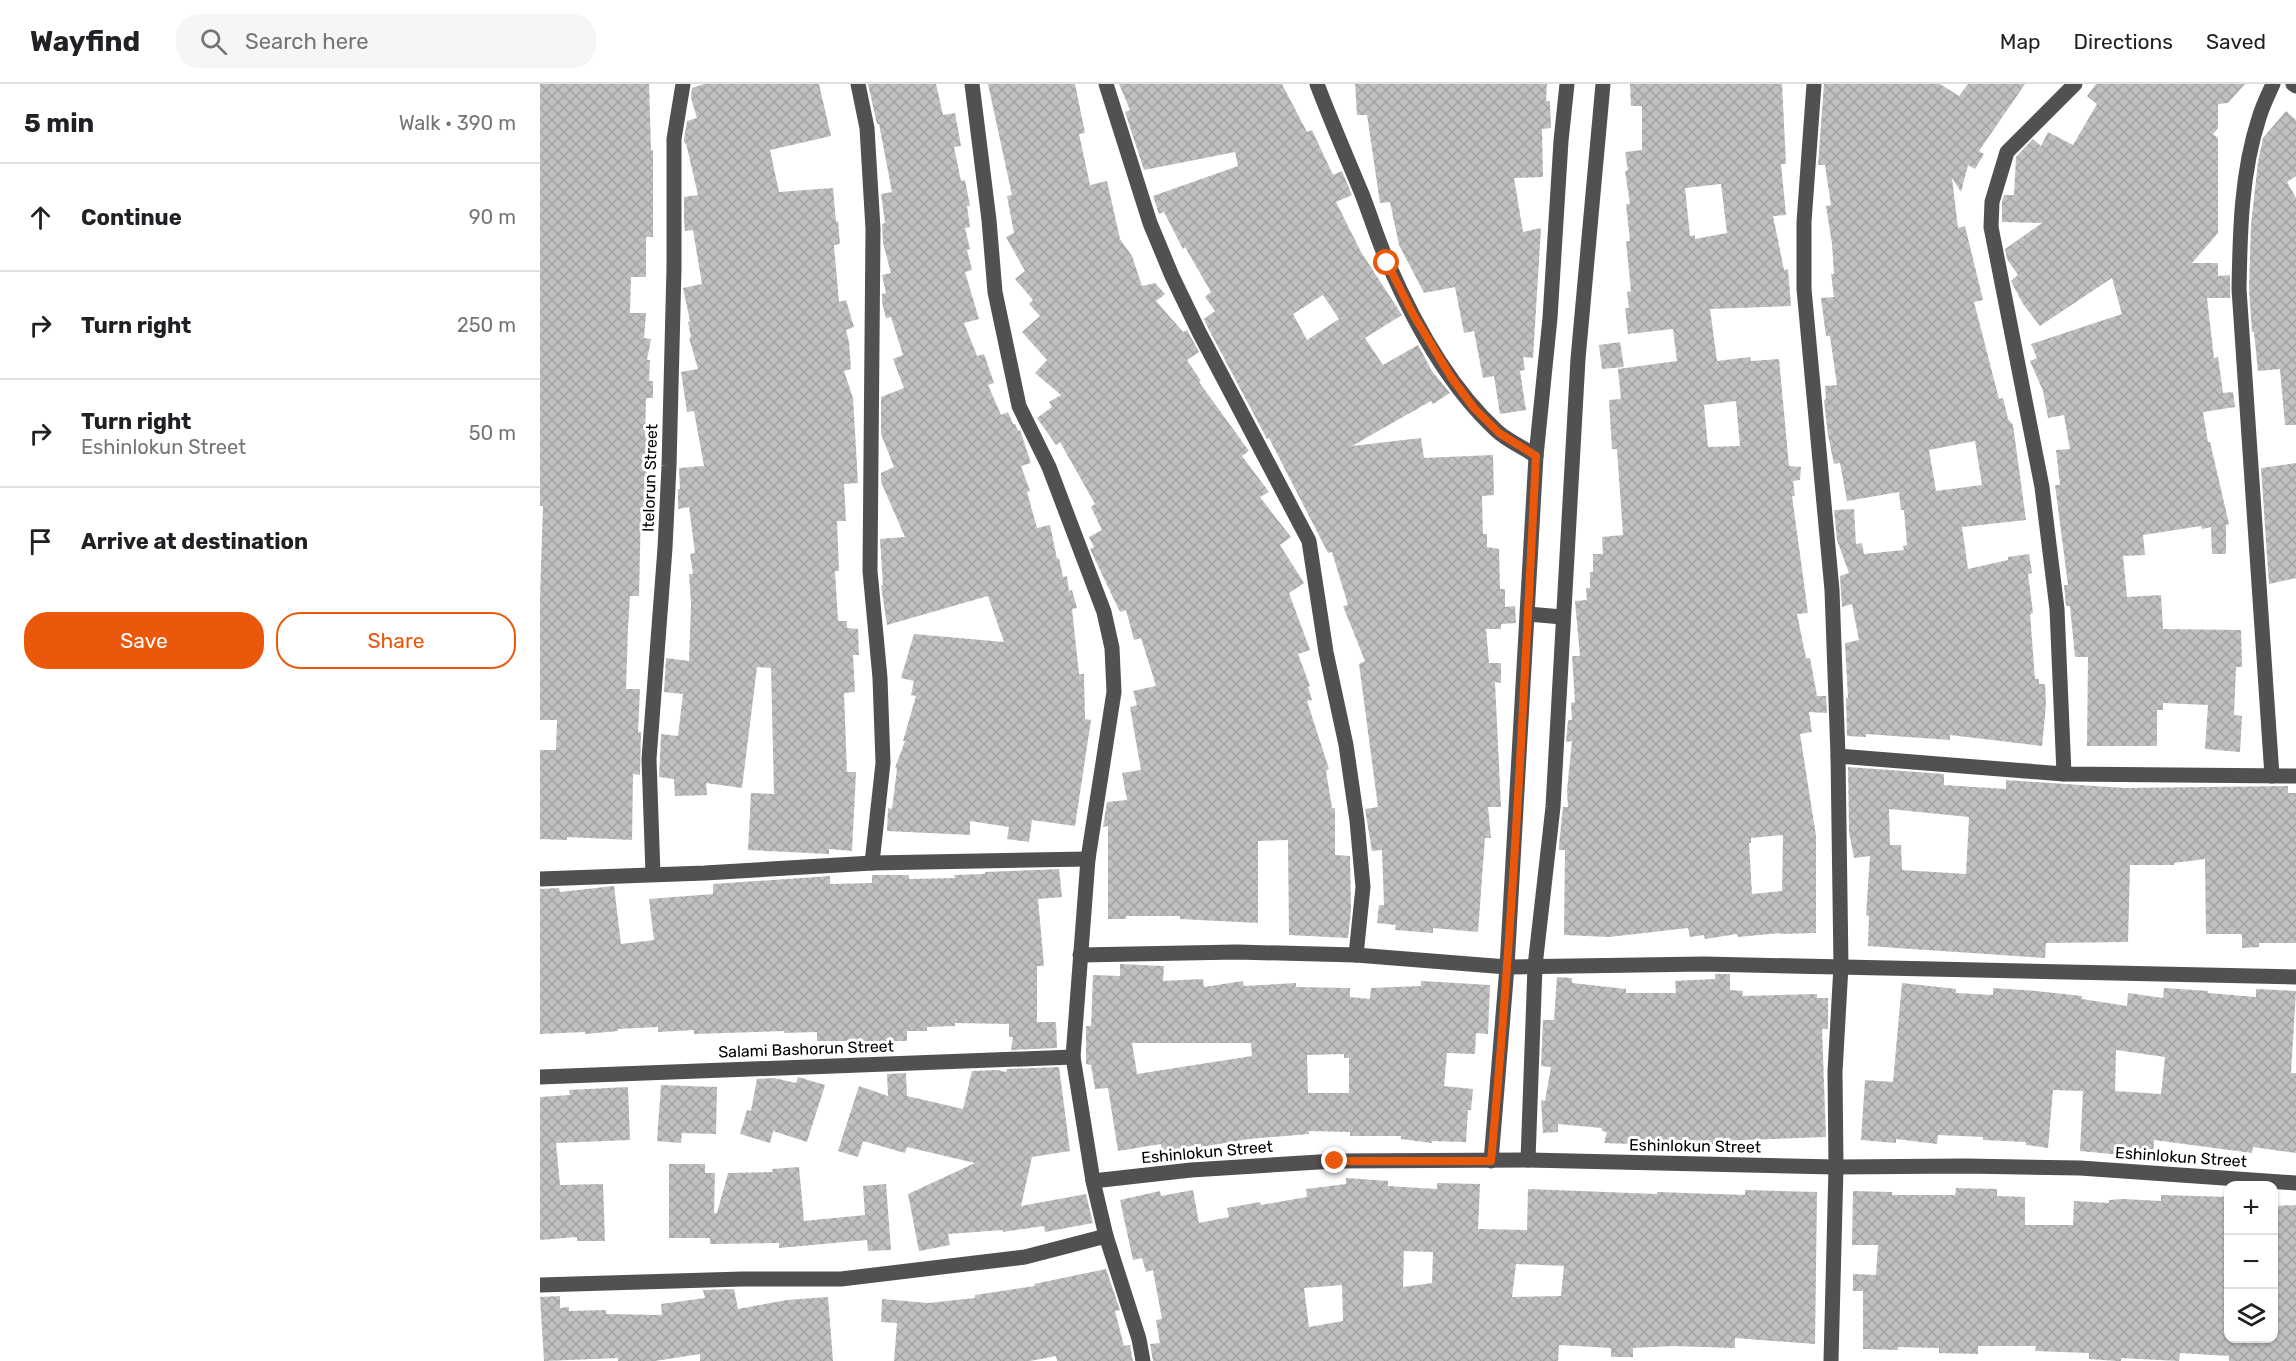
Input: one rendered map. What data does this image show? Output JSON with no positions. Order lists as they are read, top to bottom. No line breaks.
{"streets":{"street":["Itelorun Street","Salami Bashorun Street","Eshinlokun Street"]},"page":{"header":"Wayfind","search":"Search here","nav":["Map","Directions","Saved"],"heading":["5 min","Walk · 390 m"],"list":[["Continue","90 m"],["Turn right","250 m"],["Turn right","Eshinlokun Street","50 m"],"Arrive at destination"],"buttons":["Save","Share"],"map_buttons":["+","−"]}}
